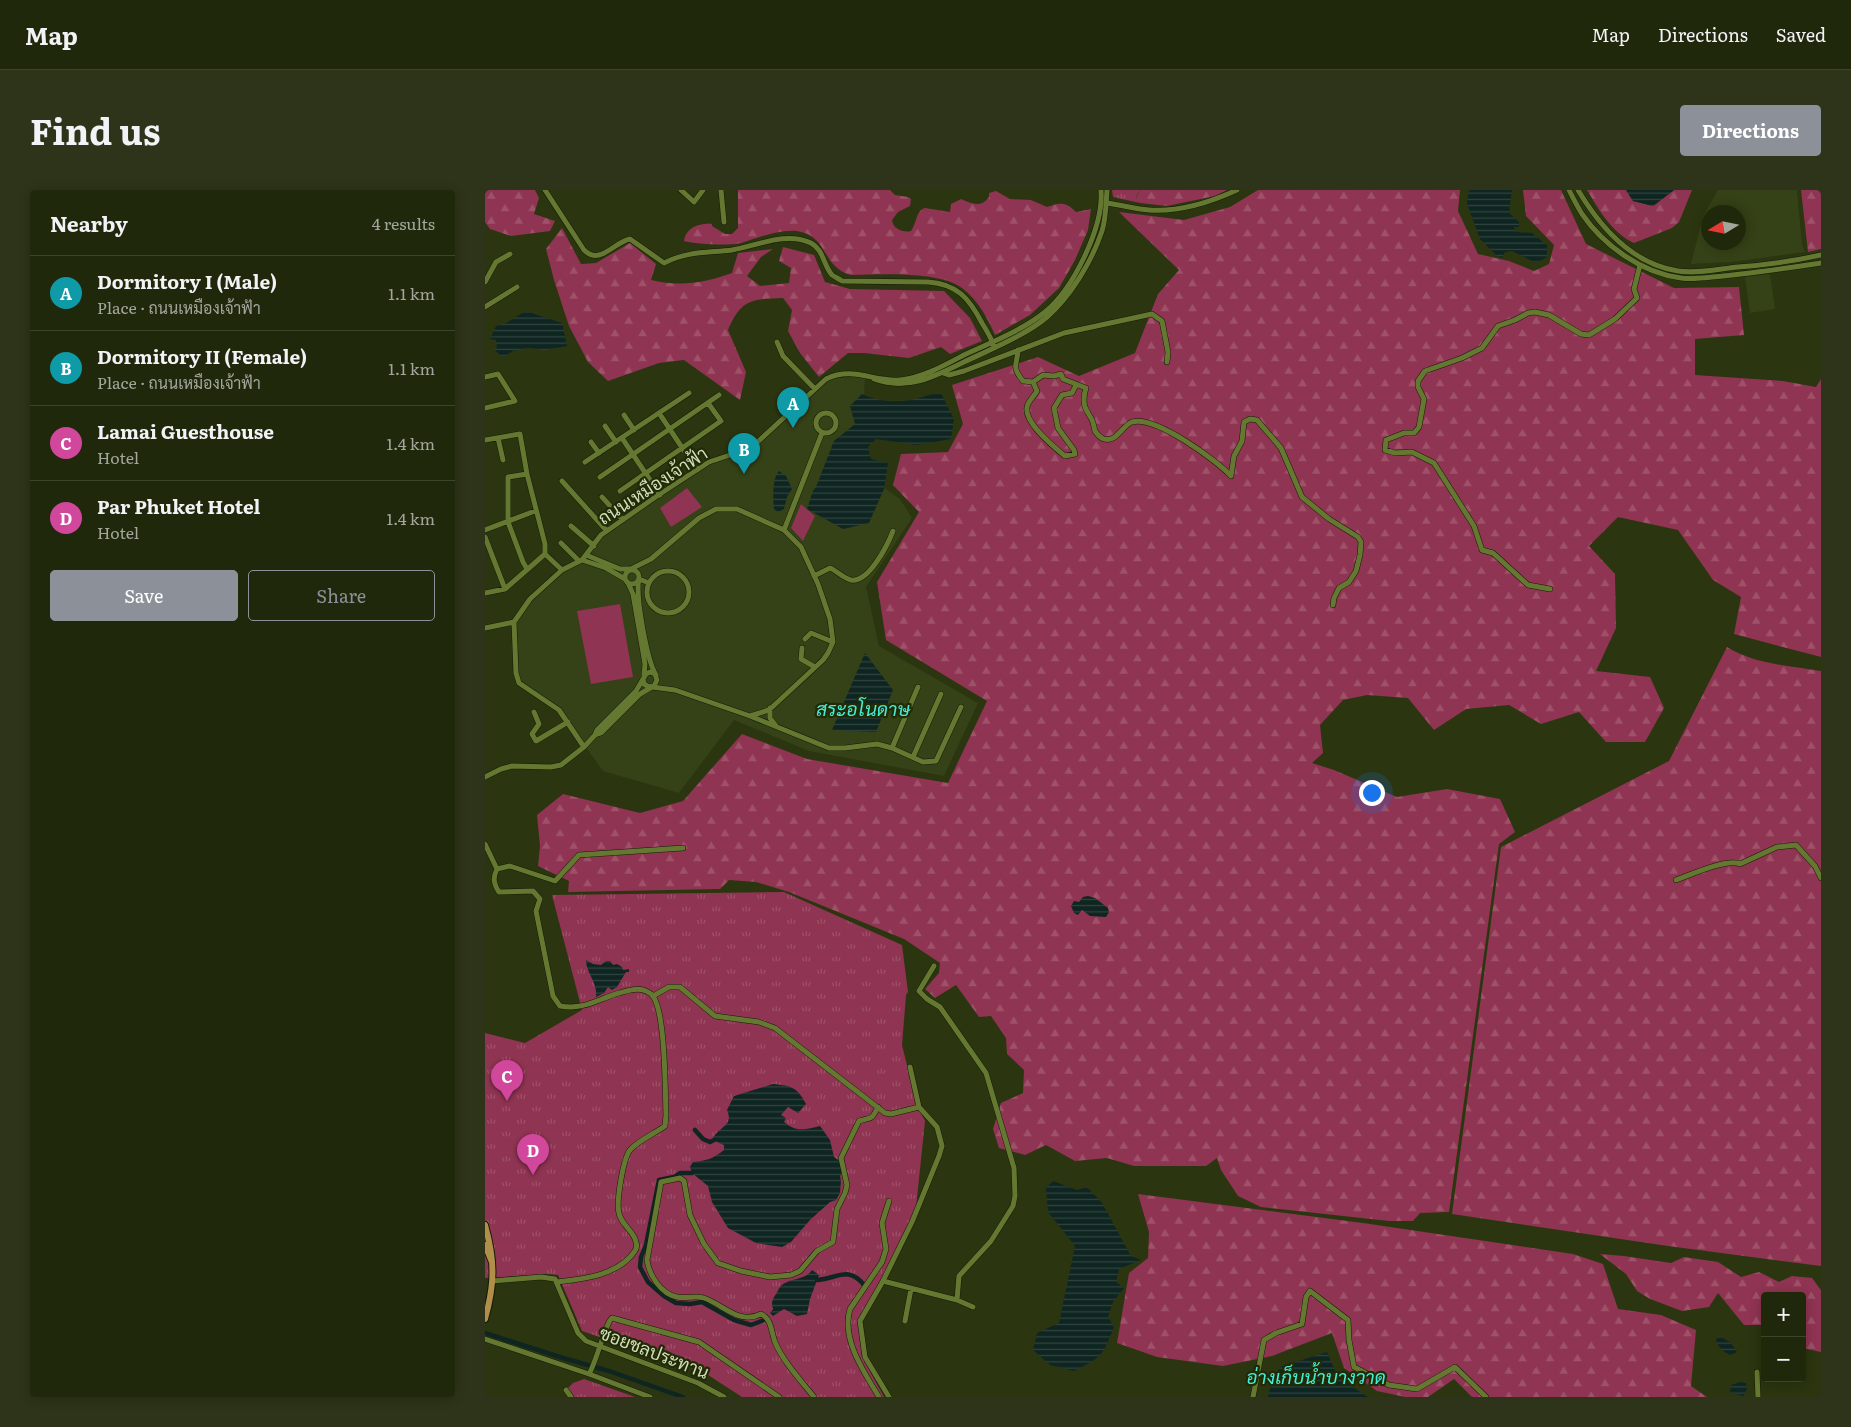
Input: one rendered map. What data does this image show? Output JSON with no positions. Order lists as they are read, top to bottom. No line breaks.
{"streets":{"street":["ถนนเหมืองเจ้าฟ้า","ซอยชลประทาน"]},"water":["สระอโนดาษ","อ่างเก็บน้ำบางวาด"],"north":"left","page":{"header":"Map","nav":["Map","Directions","Saved"],"title":"Find us","buttons":["Directions",["Save","Share"]],"heading":["Nearby","4 results"],"list":[{"mark":"A","name":"Dormitory I (Male)","note":"Place · ถนนเหมืองเจ้าฟ้า","value":"1.1 km"},{"mark":"B","name":"Dormitory II (Female)","note":"Place · ถนนเหมืองเจ้าฟ้า","value":"1.1 km"},{"mark":"C","name":"Lamai Guesthouse","note":"Hotel","value":"1.4 km"},{"mark":"D","name":"Par Phuket Hotel","note":"Hotel","value":"1.4 km"}],"pins":["A","B","C","D"],"map_buttons":["+","−"]}}
